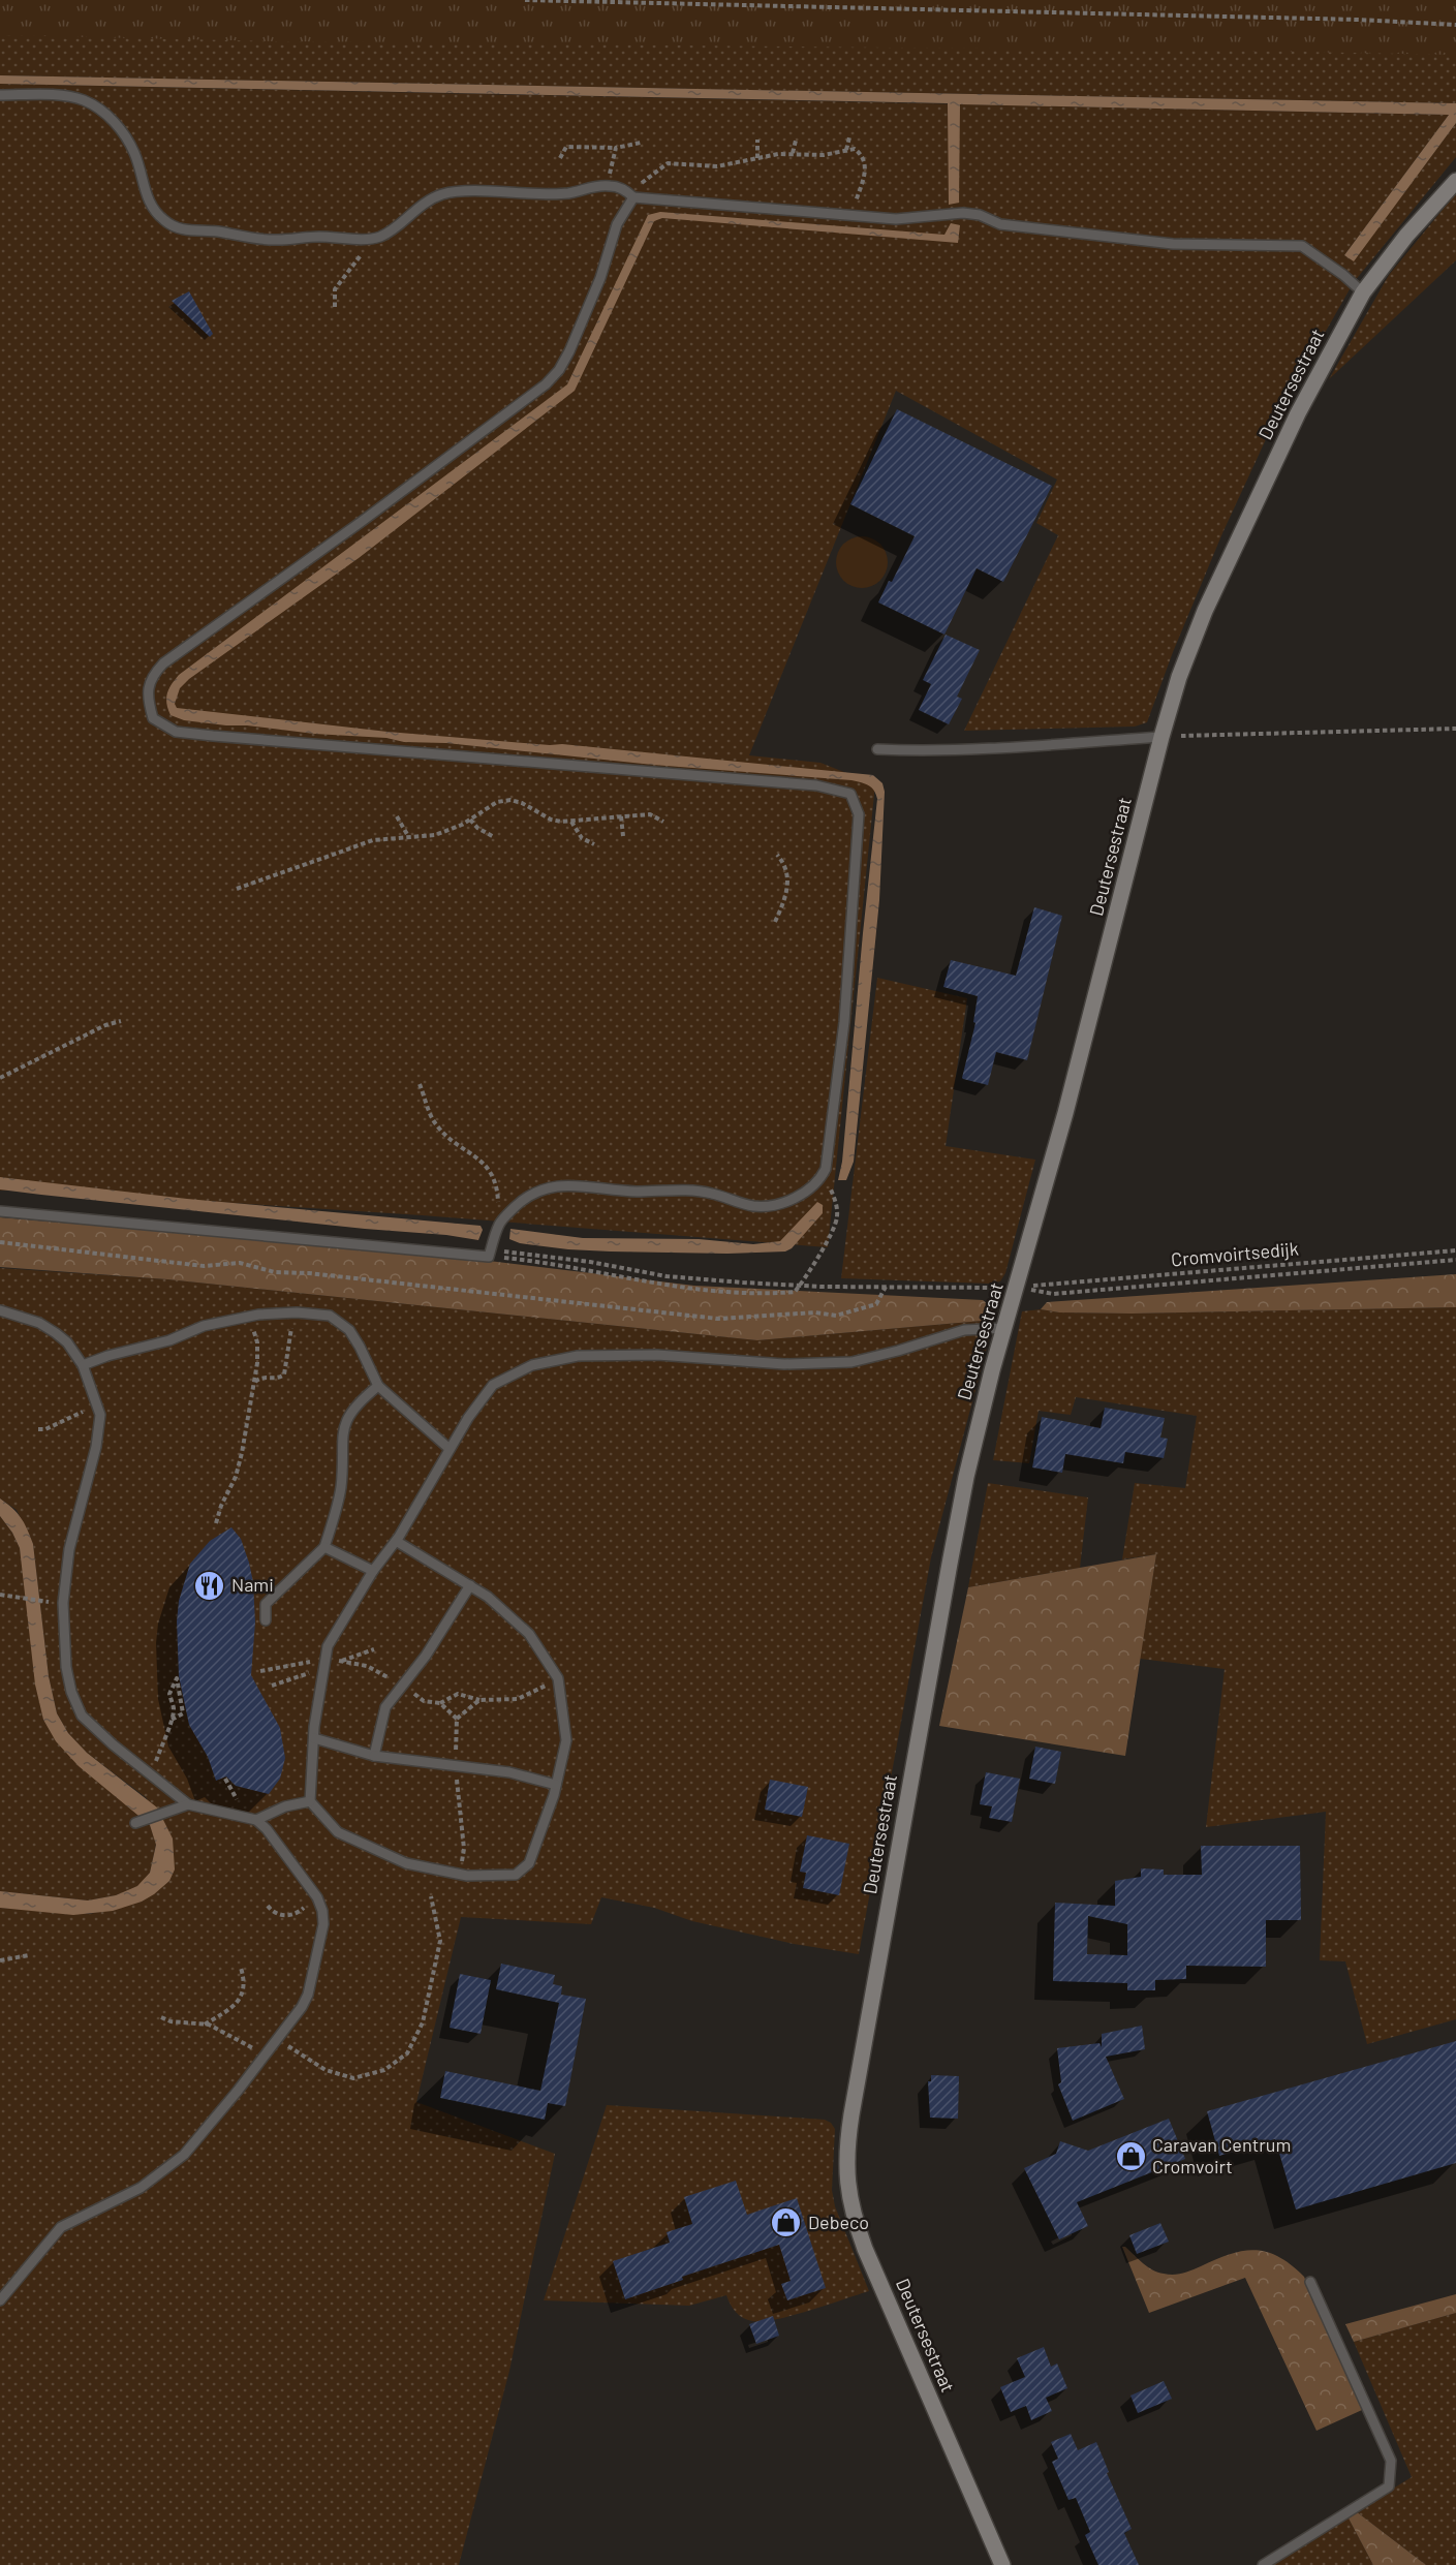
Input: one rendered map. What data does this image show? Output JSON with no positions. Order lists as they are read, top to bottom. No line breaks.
{"streets":{"street":["Deutersestraat"],"path":["Cromvoirtsedijk"]},"crossings":[["Deutersestraat","Cromvoirtsedijk"]],"places":{"restaurant":["Nami"],"shop":["Caravan Centrum Cromvoirt","Debeco"]}}
